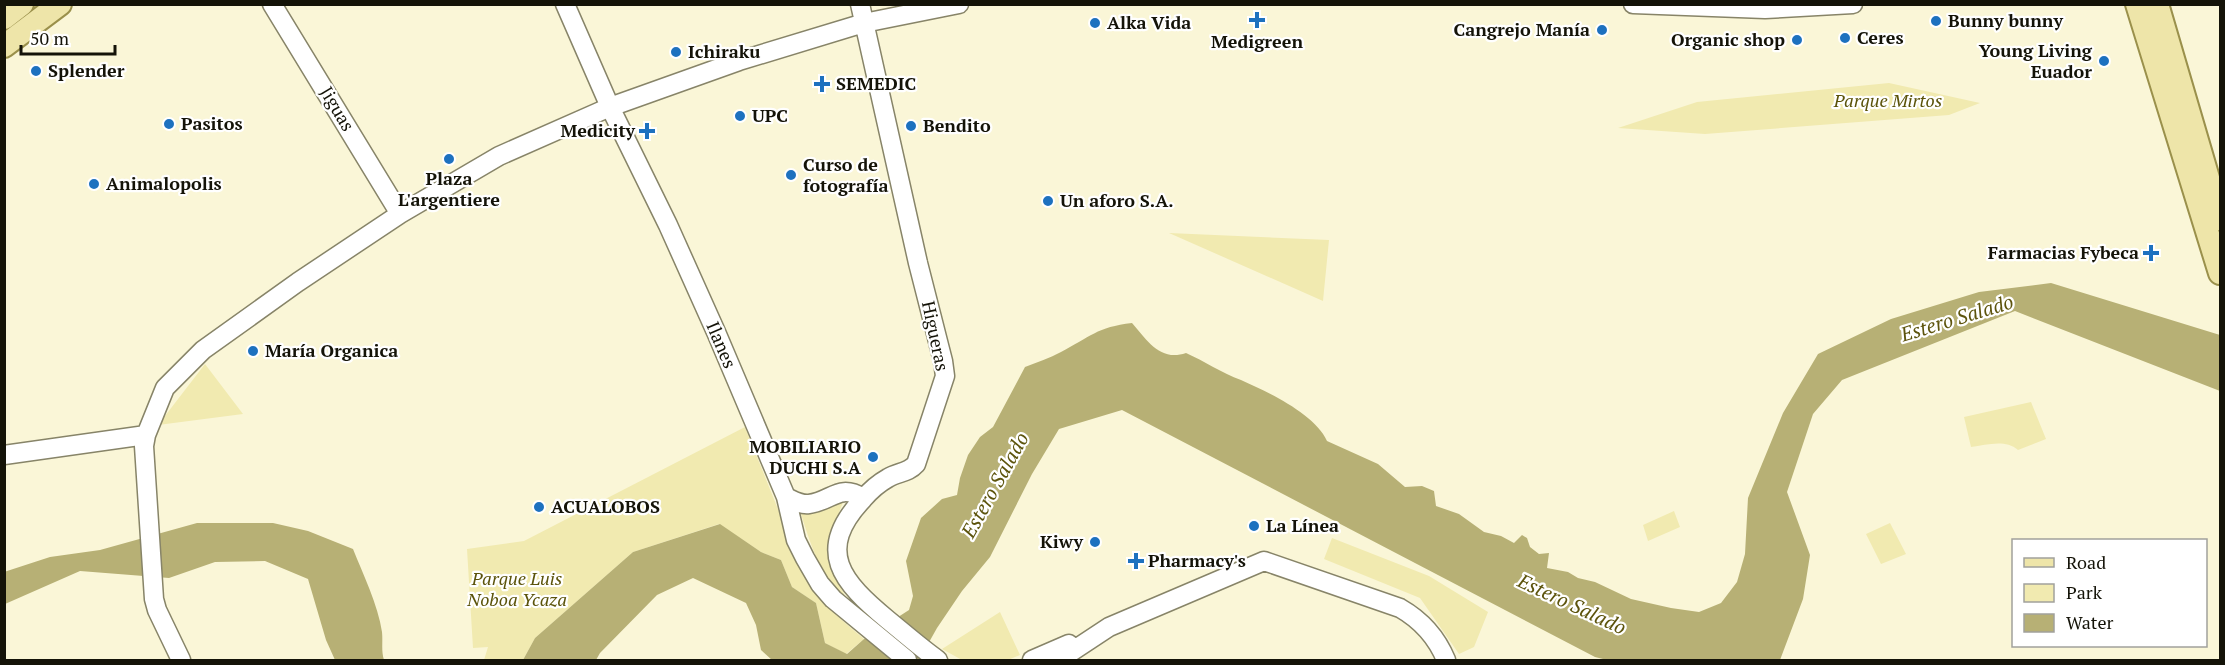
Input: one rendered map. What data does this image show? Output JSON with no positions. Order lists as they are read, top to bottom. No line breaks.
{"streets":{"street":["Jiguas","Higueras","Ilanes"]},"water":["Estero Salado"],"parks":["Parque Mirtos","Parque Luis Noboa Ycaza"],"places":{"health":["Medigreen","SEMEDIC","Medicity","Farmacias Fybeca","Pharmacy's"],"other":["Bunny bunny","Alka Vida","Cangrejo Manía","Ceres","Organic shop","Ichiraku","Young Living Euador","Splender","UPC","Pasitos","Bendito","Plaza L'argentiere","Curso de fotografía","Animalopolis","Un aforo S.A.","María Organica","MOBILIARIO DUCHI S.A","ACUALOBOS","La Línea","Kiwy"]},"legend":["Road","Park","Water"],"scale_bar":"50 m"}
